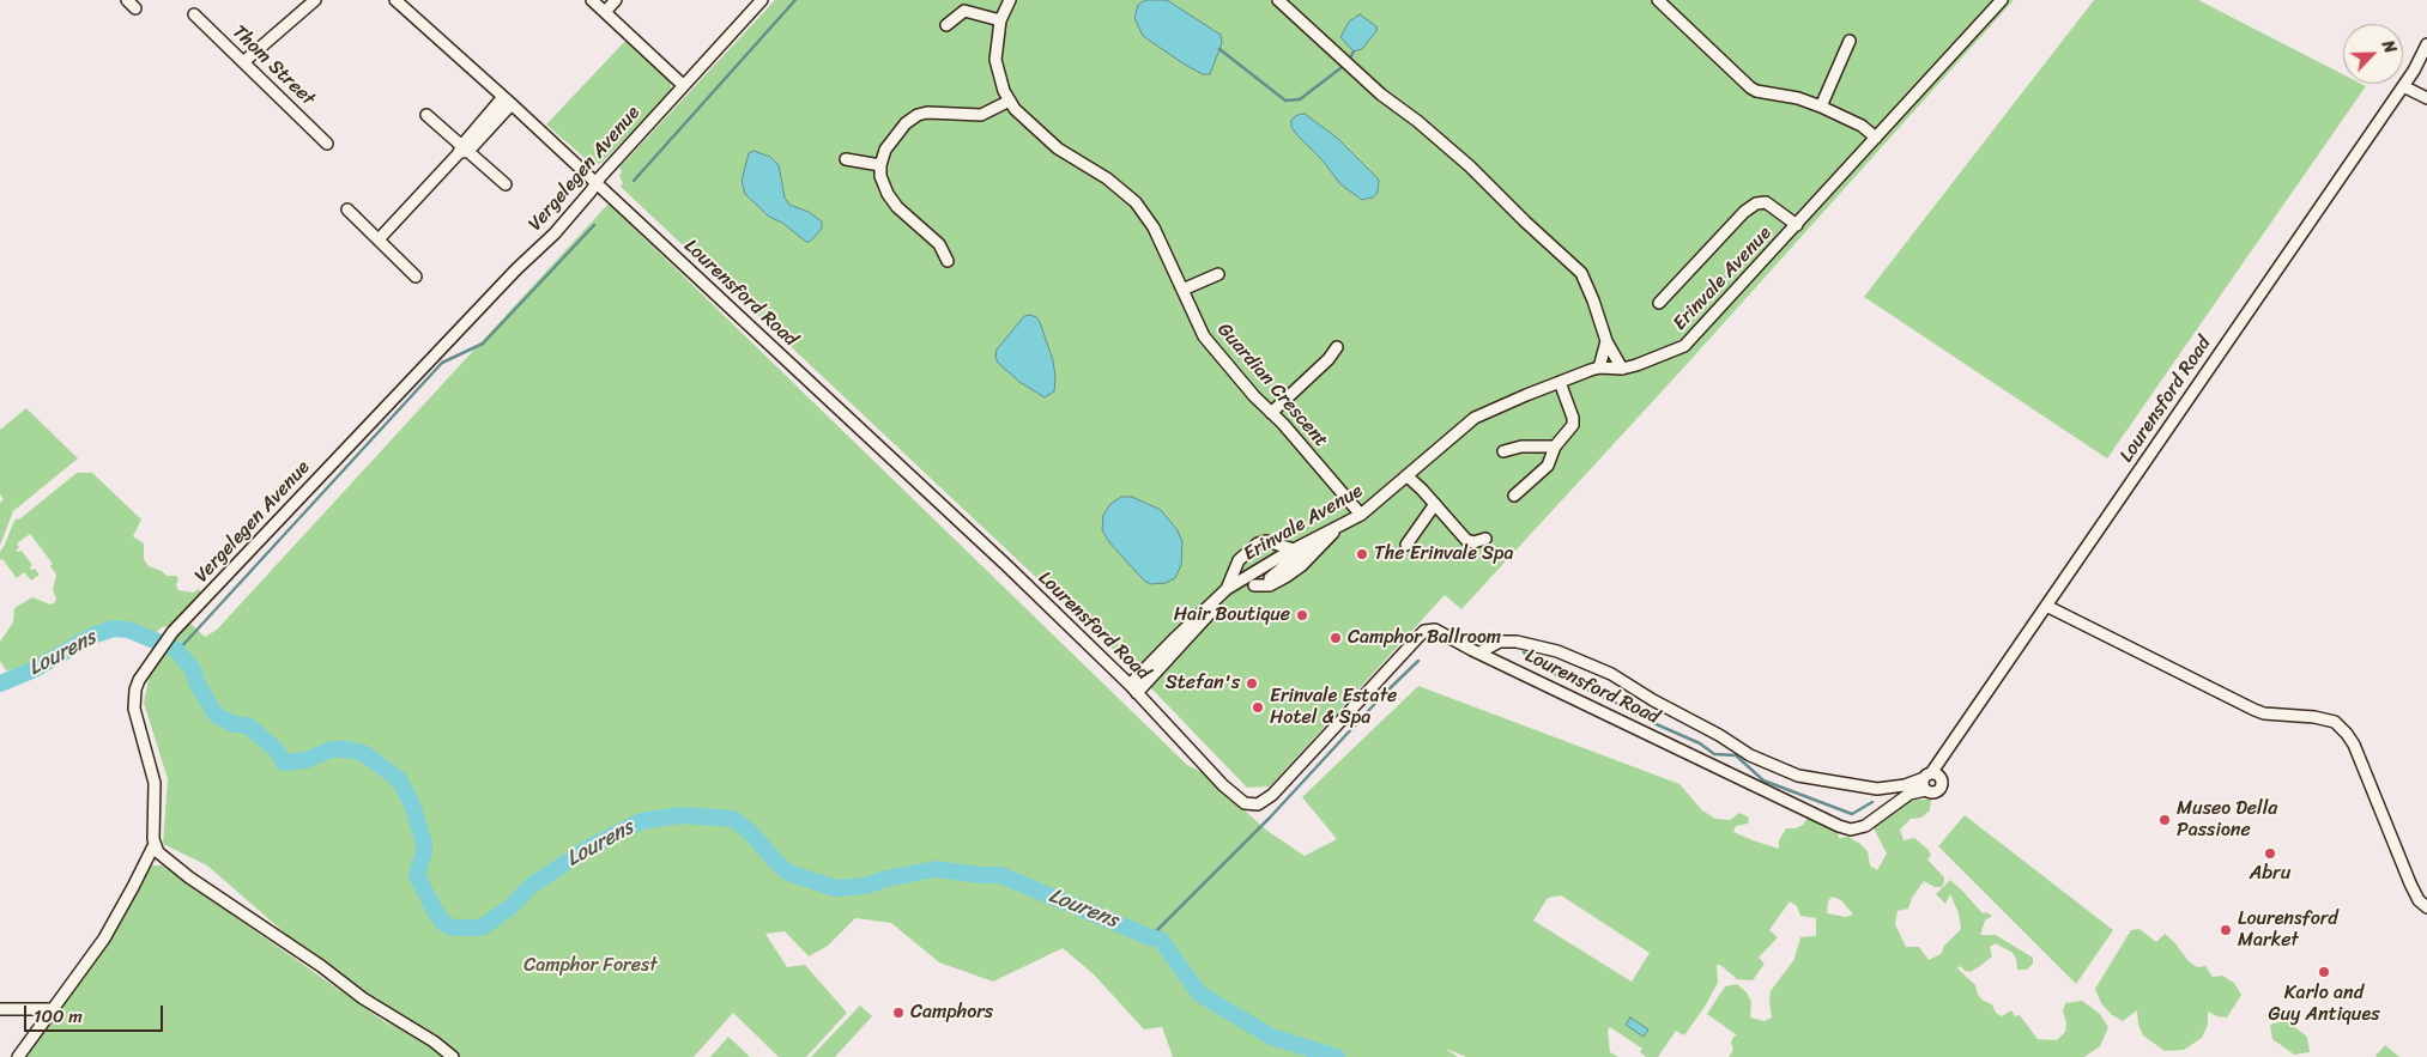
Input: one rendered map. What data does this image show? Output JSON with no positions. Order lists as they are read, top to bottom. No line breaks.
{"streets":{"street":["Thom Street","Vergelegen Avenue","Erinvale Avenue","Lourensford Road","Guardian Crescent"]},"crossings":[["Vergelegen Avenue","Lourensford Road"],["Erinvale Avenue","Lourensford Road"],["Erinvale Avenue","Guardian Crescent"]],"water":["Lourens"],"parks":["Camphor Forest"],"places":["The Erinvale Spa","Hair Boutique","Camphor Ballroom","Stefan's","Erinvale Estate Hotel & Spa","Museo Della Passione","Abru","Lourensford Market","Karlo and Guy Antiques","Camphors"],"scale_bar":"100 m","north":"top right"}
